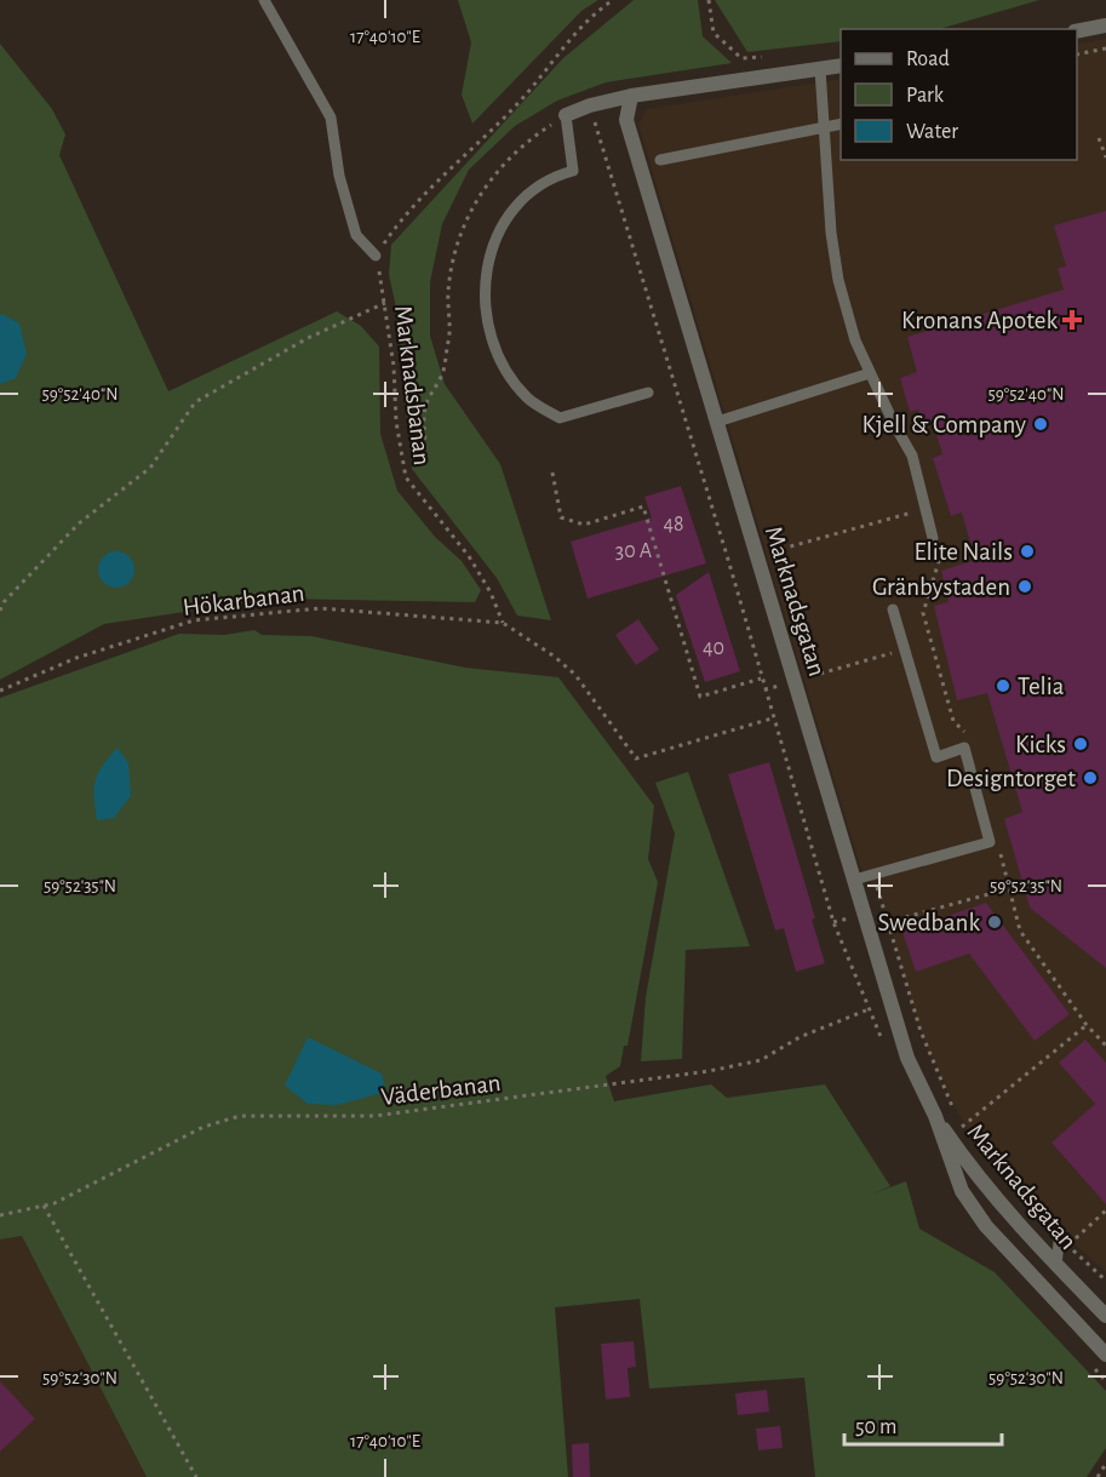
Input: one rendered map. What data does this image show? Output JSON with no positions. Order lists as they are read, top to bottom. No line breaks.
{"streets":{"street":["Marknadsgatan"],"path":["Marknadsbanan","Hökarbanan","Väderbanan"]},"crossings":[["Marknadsbanan","Hökarbanan"],["Marknadsgatan","Väderbanan"]],"places":{"health":["Kronans Apotek"],"other":["Kjell & Company","Elite Nails","Gränbystaden","Telia","Kicks","Designtorget","Swedbank"]},"house_numbers":["48","30 A","40"],"legend":["Road","Park","Water"],"scale_bar":"50 m","coordinates":["17°40'10\"E","59°52'40\"N","59°52'35\"N","59°52'30\"N"]}
